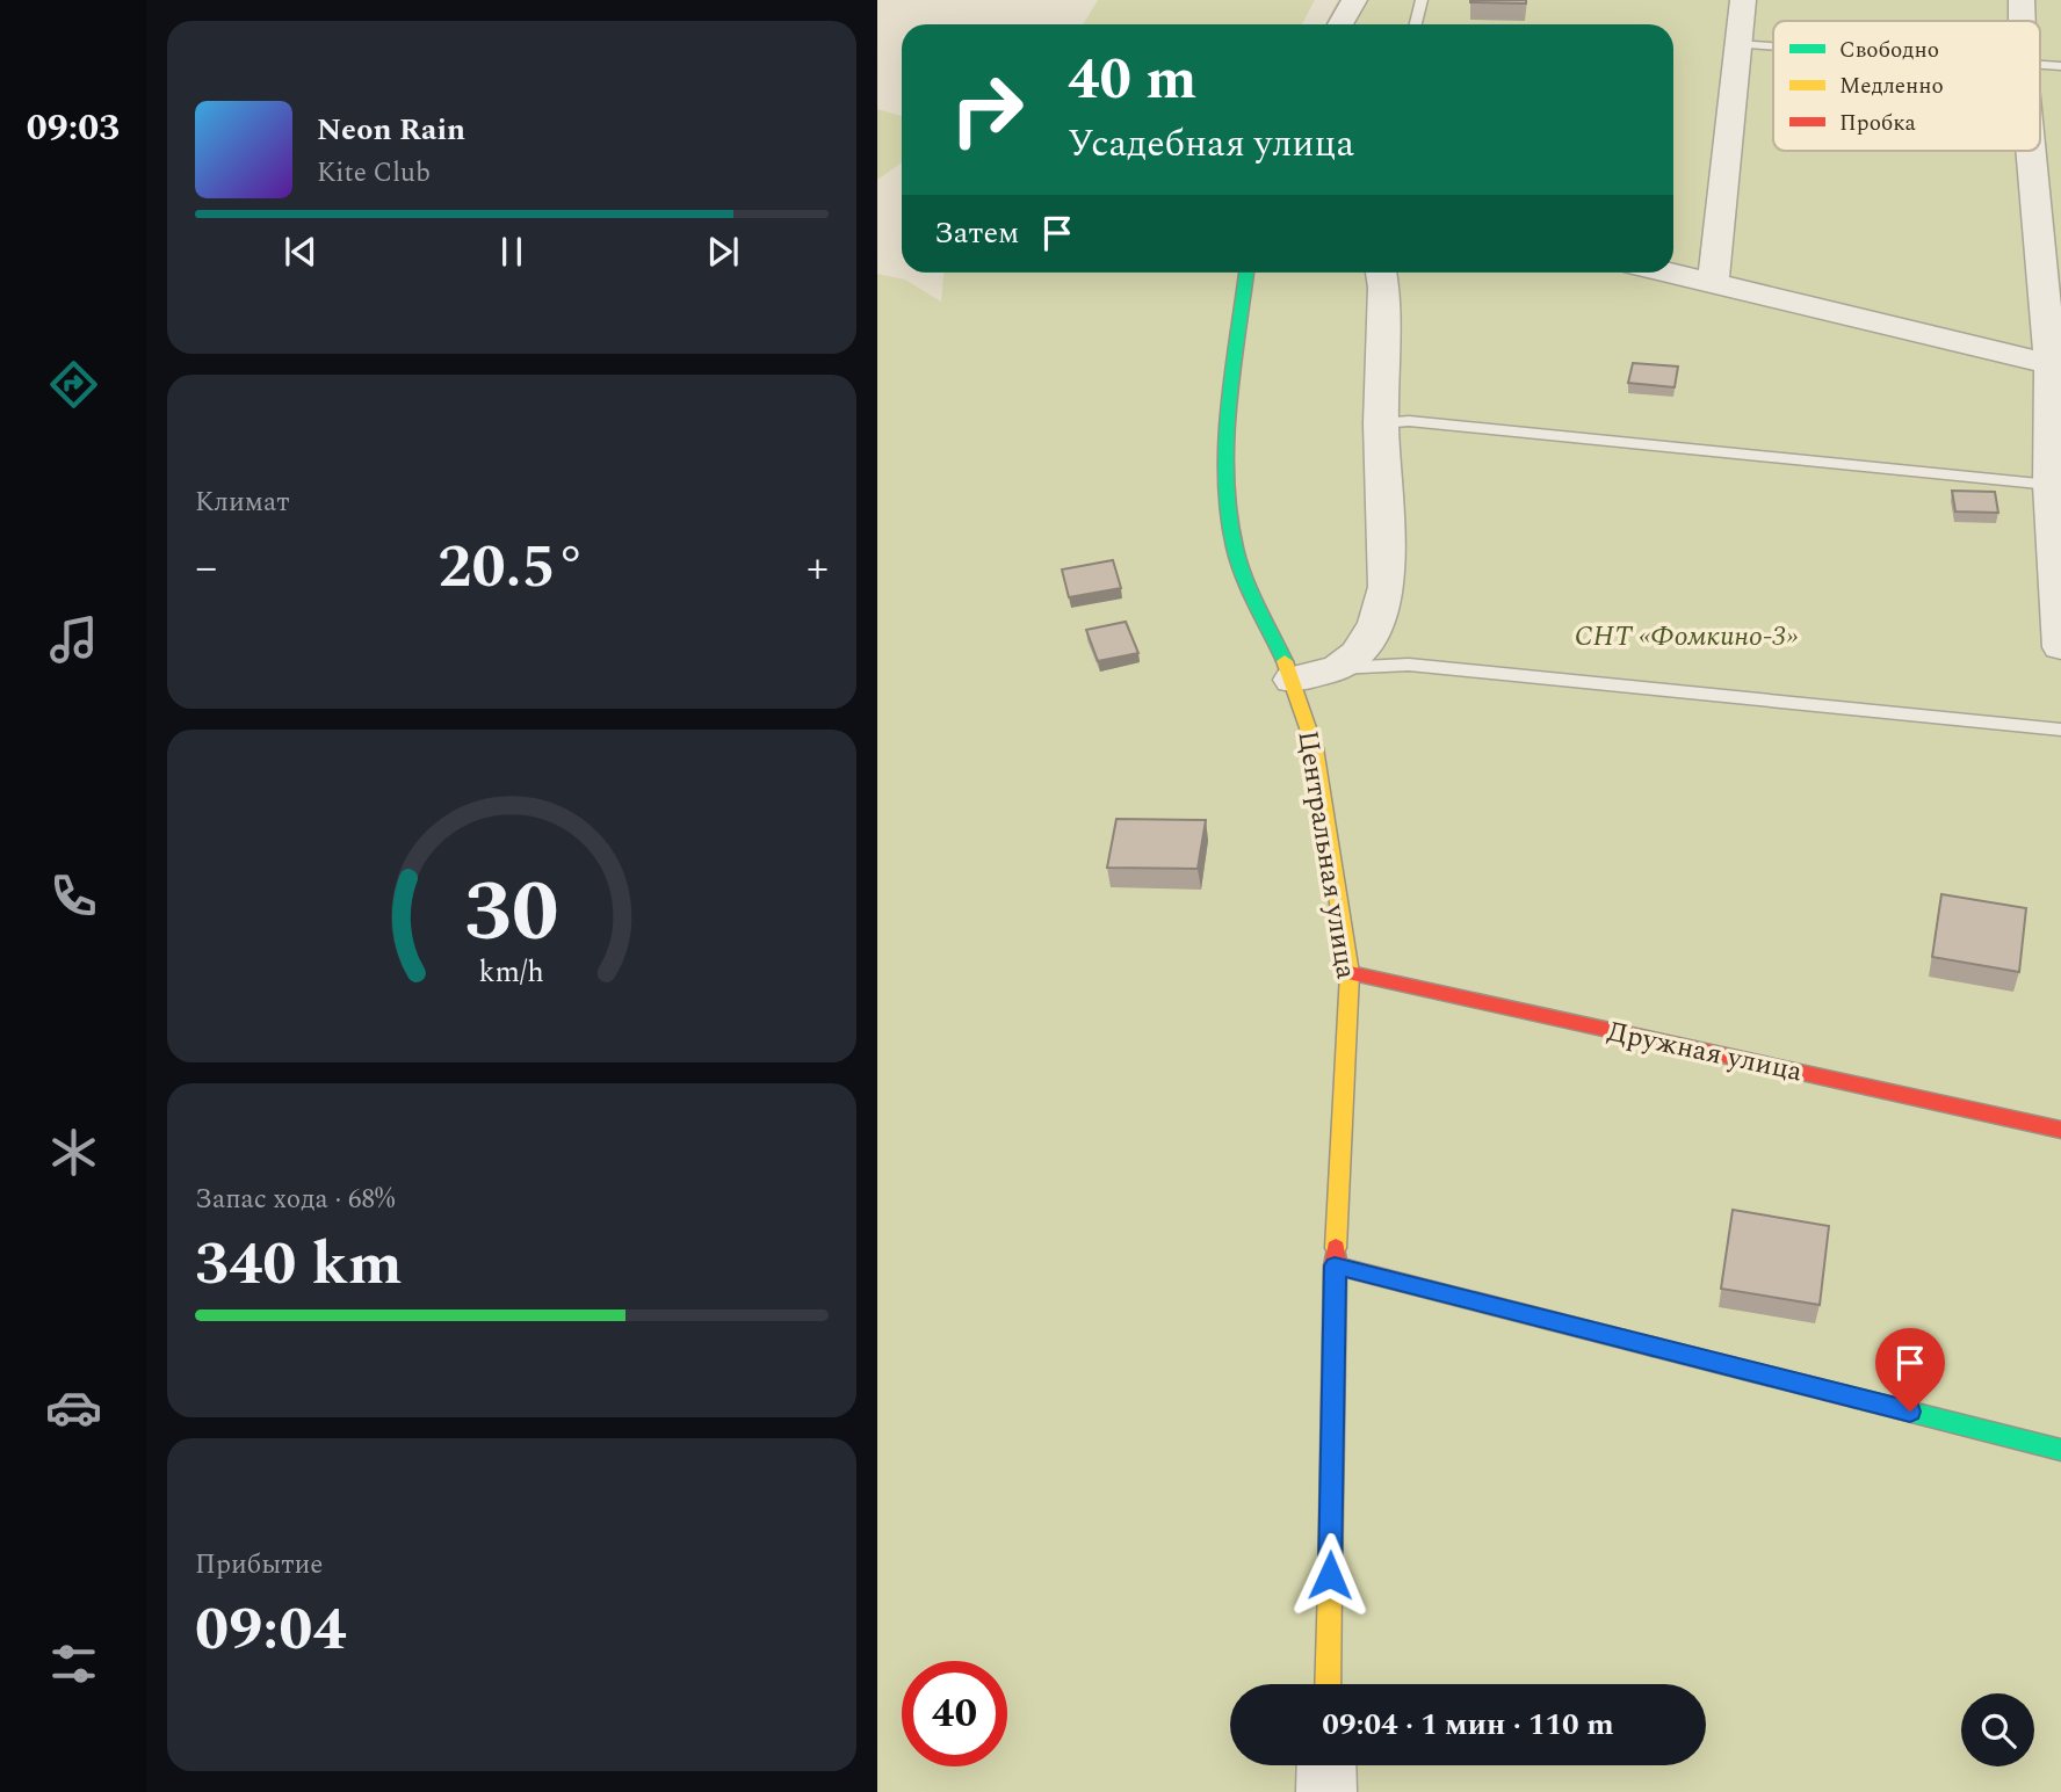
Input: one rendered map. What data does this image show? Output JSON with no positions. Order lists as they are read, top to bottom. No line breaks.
{"streets":{"street":["Центральная улица","Дружная улица"]},"crossings":[["Центральная улица","Дружная улица"]],"parks":["СНТ «Фомкино-3»"],"legend":["Свободно","Медленно","Пробка"],"page":{"tabs":"09:03","turn":["40 m","Усадебная улица"],"song":["Neon Rain","Kite Club"],"then":"Затем","tile":["Климат",["Запас хода · 68%","340 km"],["Прибытие","09:04"]],"heat":["−","20.5°","+"],"limit":"40","trip":"09:04 · 1 мин · 110 m","gauge":["30","km/h"]}}
